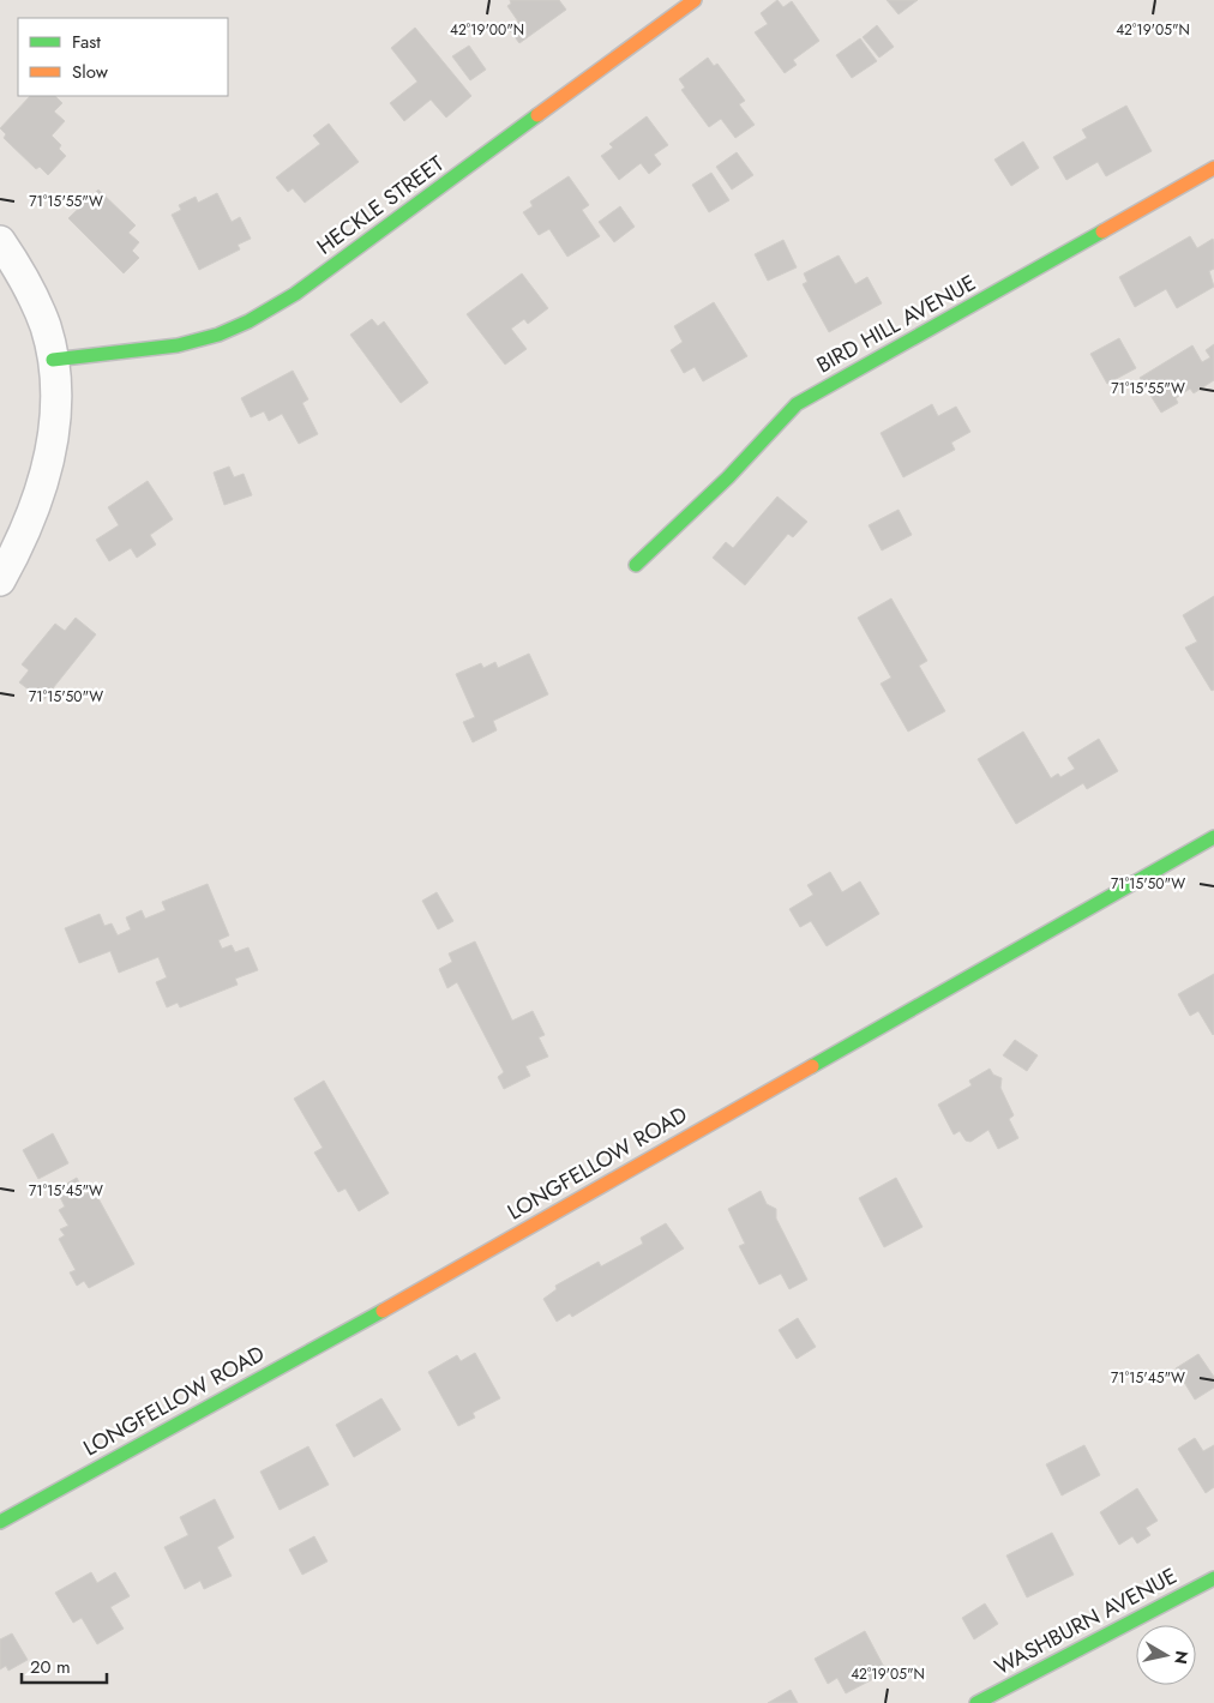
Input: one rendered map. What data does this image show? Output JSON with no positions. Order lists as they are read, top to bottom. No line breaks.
{"streets":{"street":["HECKLE STREET","BIRD HILL AVENUE","LONGFELLOW ROAD","WASHBURN AVENUE"]},"legend":["Fast","Slow"],"scale_bar":"20 m","north":"right","coordinates":["42°19'00\"N","42°19'05\"N","71°15'55\"W","71°15'50\"W","71°15'45\"W"]}
